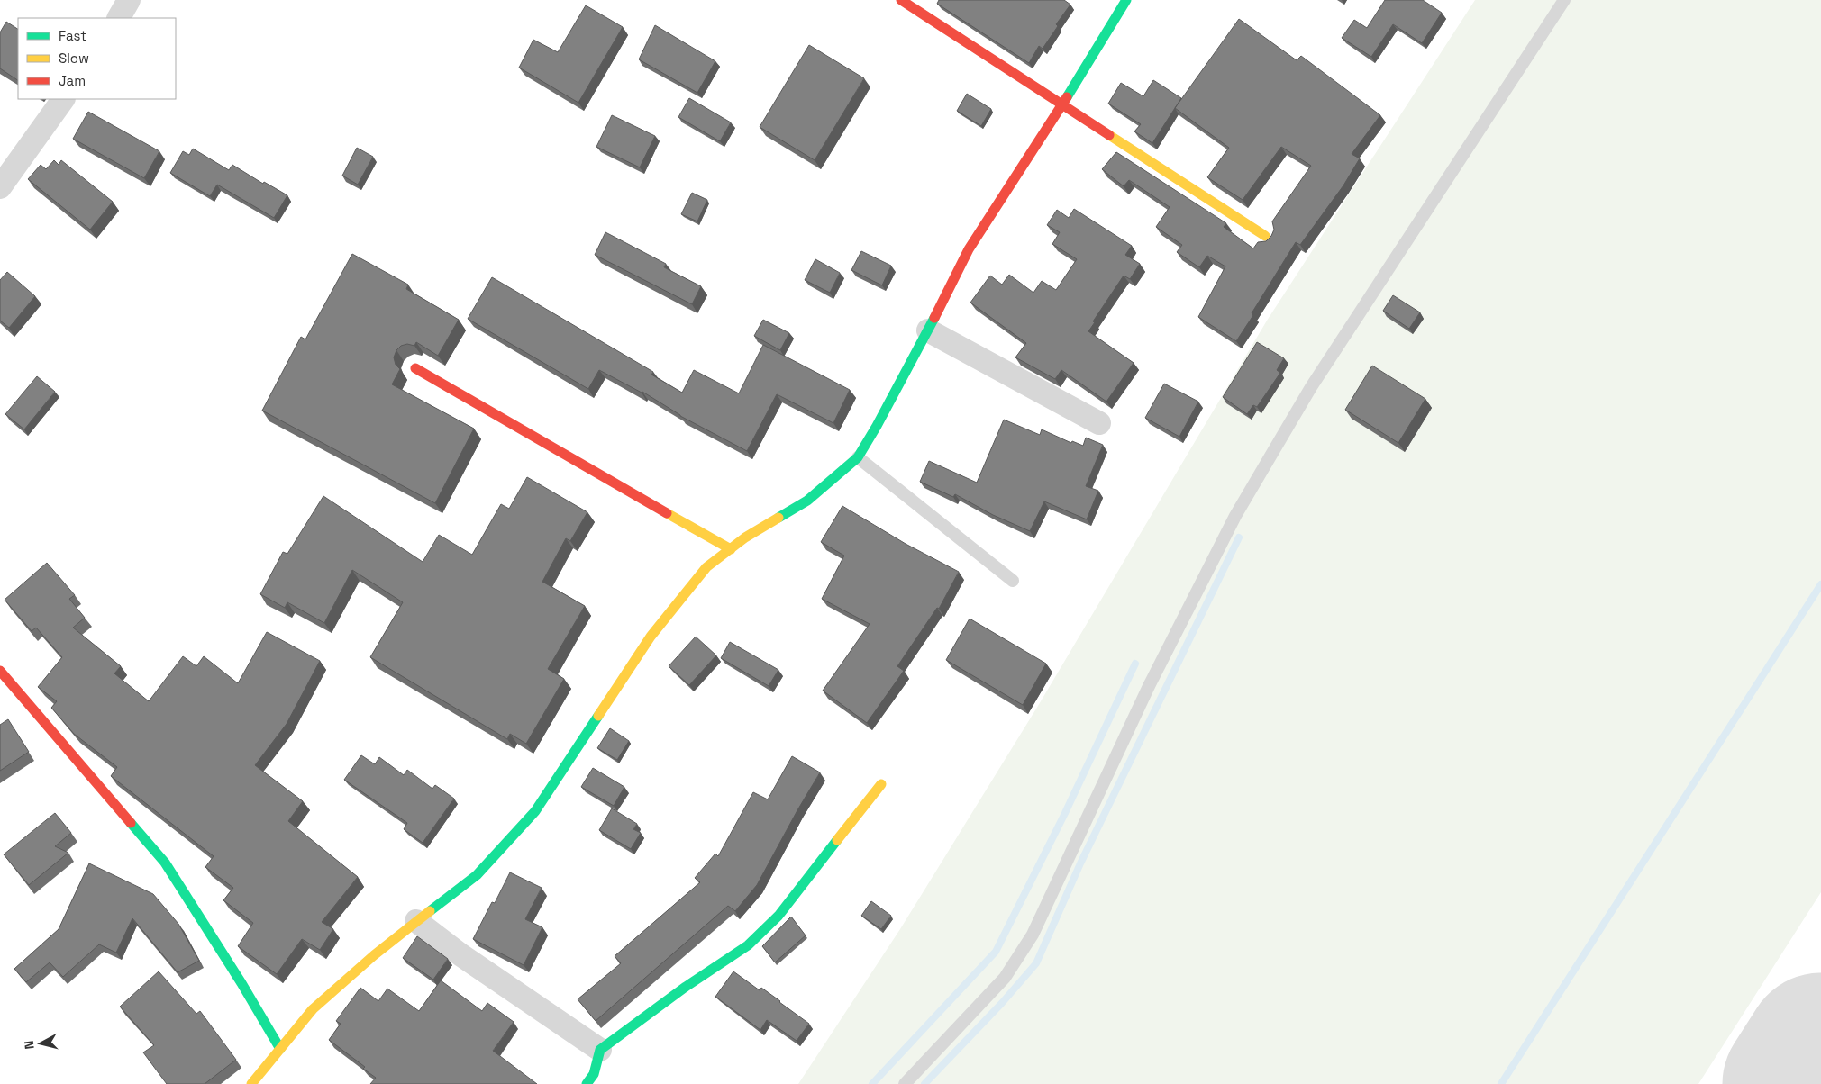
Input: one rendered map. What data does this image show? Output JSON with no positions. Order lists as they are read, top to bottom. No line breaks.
{"legend":["Fast","Slow","Jam"],"north":"left"}
